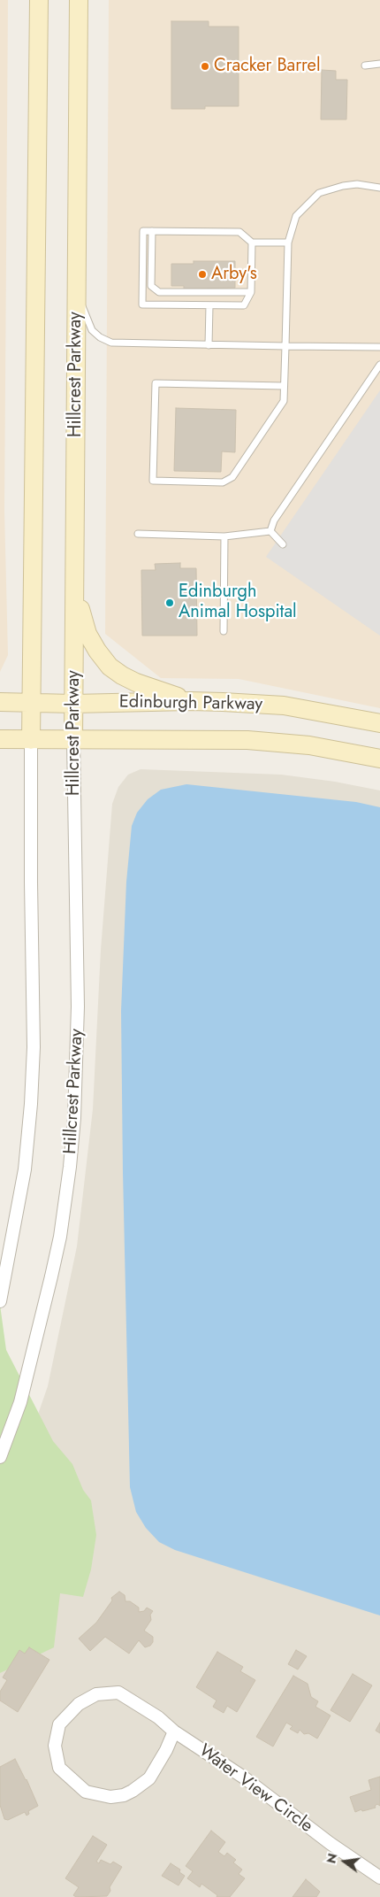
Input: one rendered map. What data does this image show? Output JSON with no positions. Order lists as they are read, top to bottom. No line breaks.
{"streets":{"main road":["Hillcrest Parkway","Edinburgh Parkway"],"street":["Water View Circle"]},"crossings":[["Hillcrest Parkway","Edinburgh Parkway"]],"places":["Cracker Barrel","Arby's","Edinburgh Animal Hospital"],"north":"left"}
